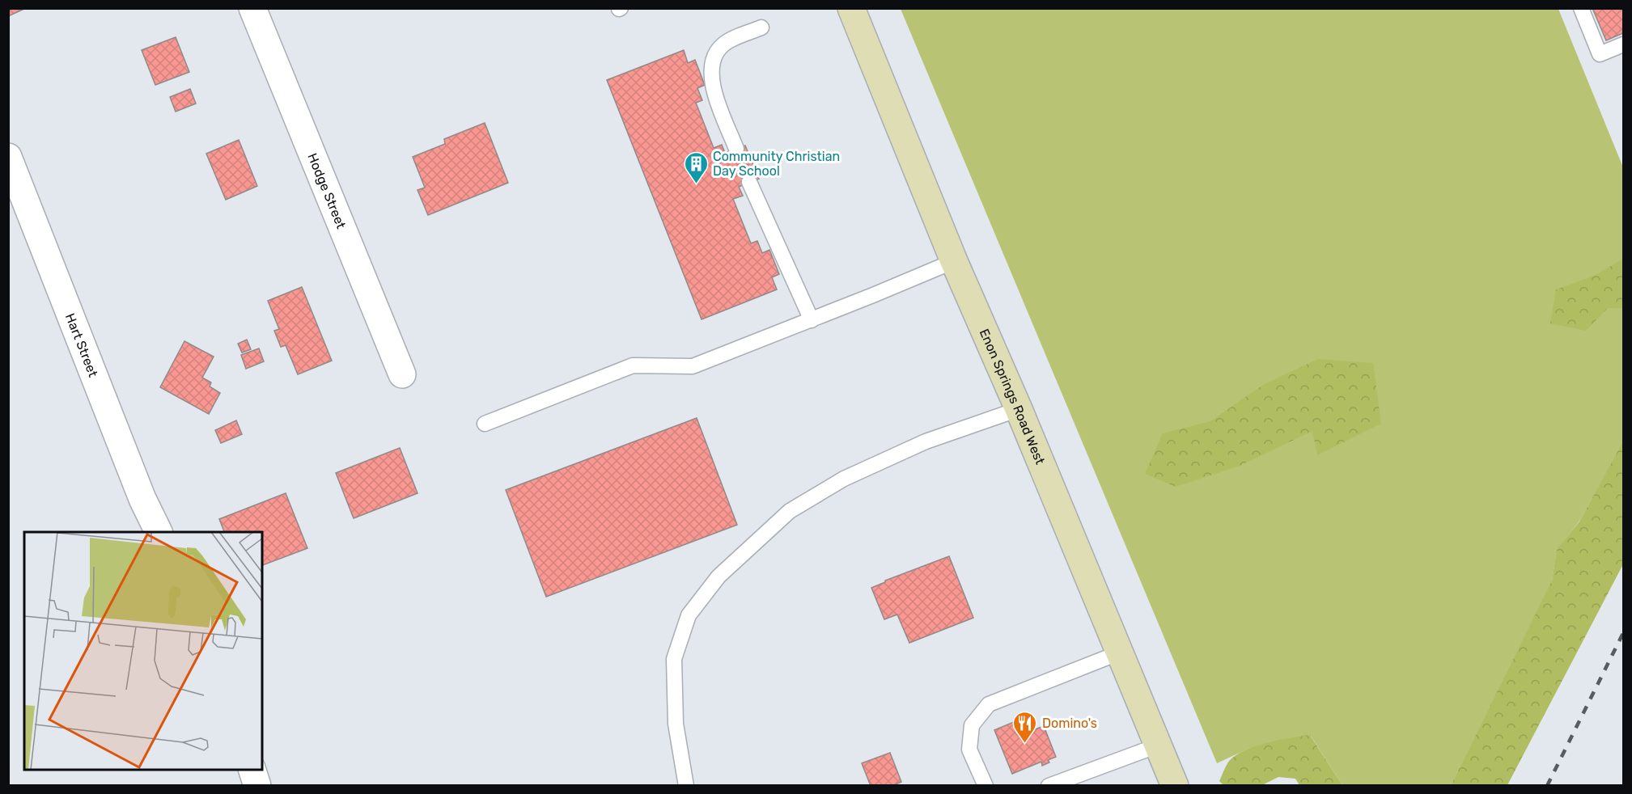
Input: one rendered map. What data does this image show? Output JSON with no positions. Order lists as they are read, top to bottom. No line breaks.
{"streets":{"street":["Hodge Street","Hart Street","Enon Springs Road West"]},"places":{"building":["Community Christian Day School"],"restaurant":["Domino's"]}}
